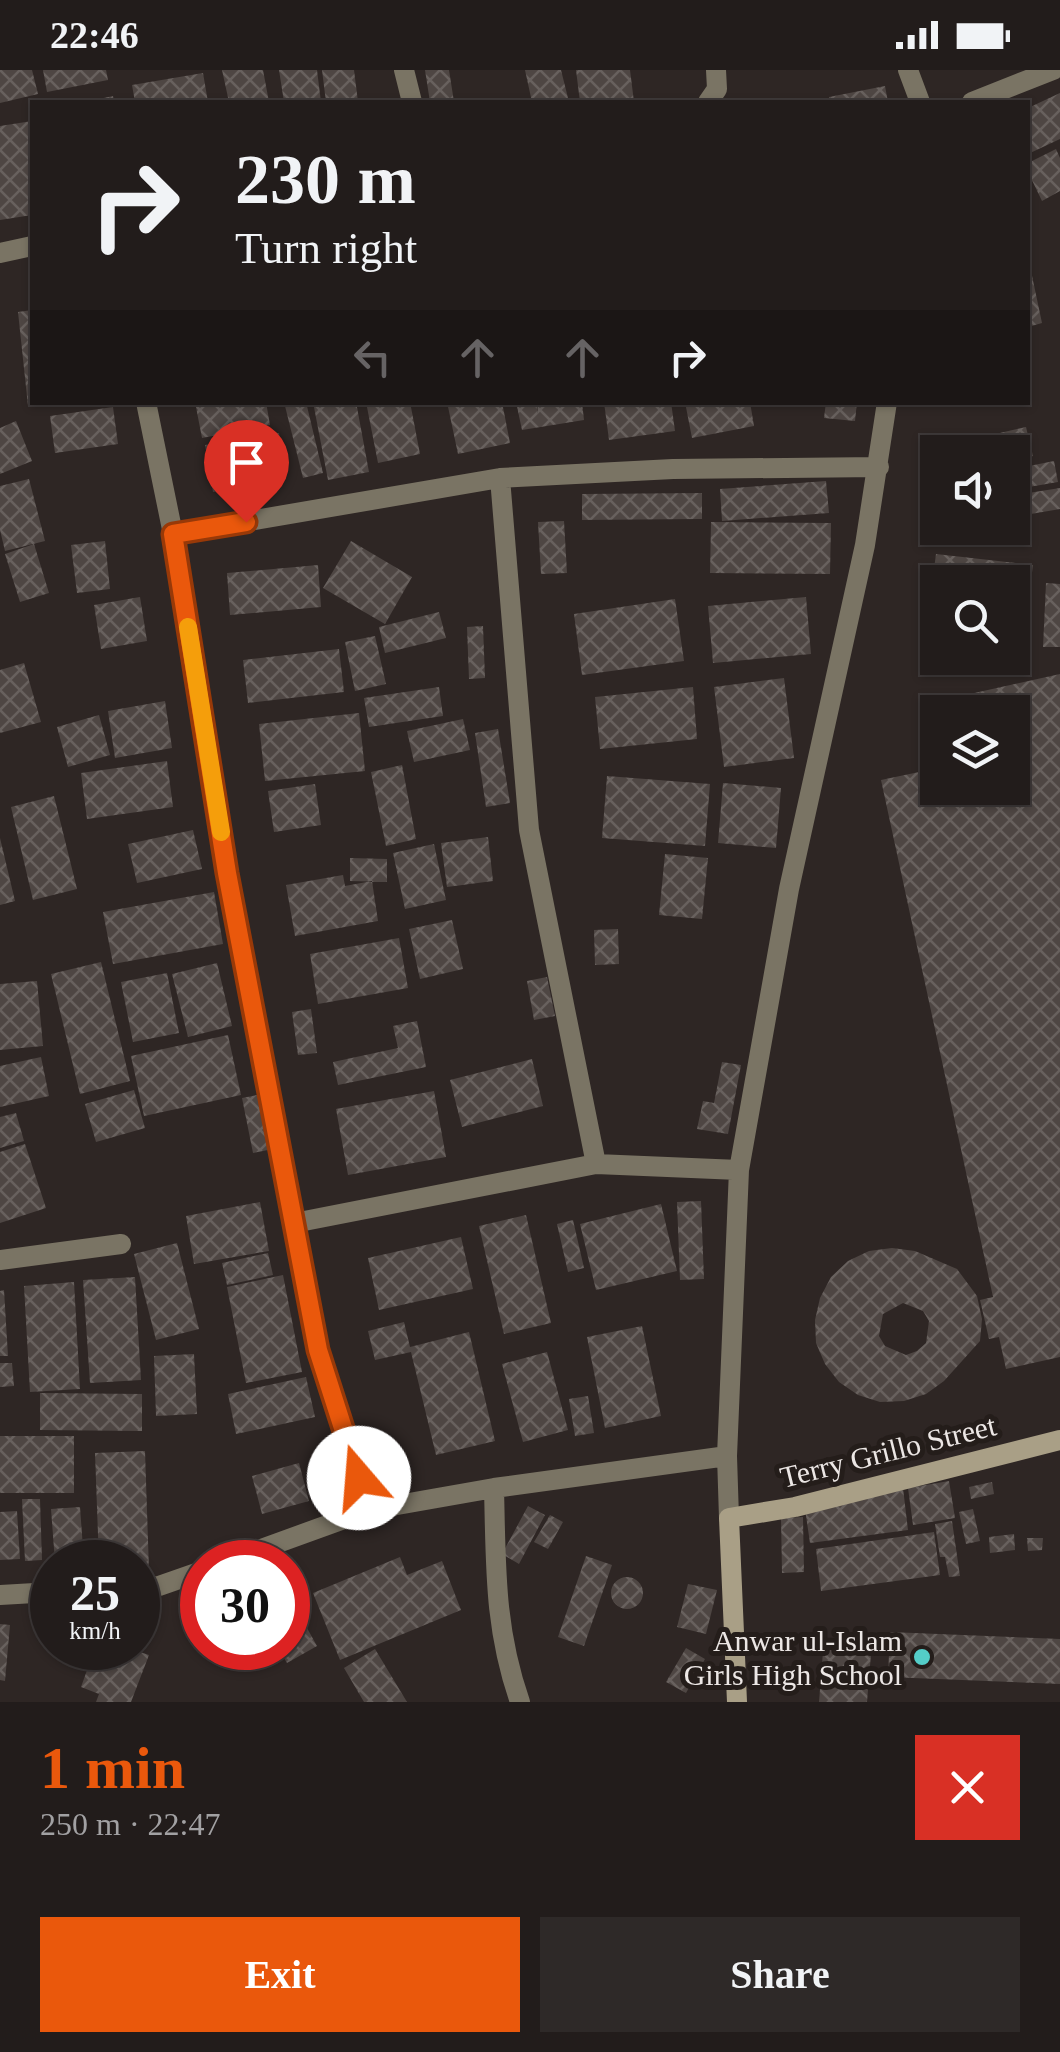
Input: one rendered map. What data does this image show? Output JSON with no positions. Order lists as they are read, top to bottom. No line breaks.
{"streets":{"street":["Terry Grillo Street"]},"places":["Anwar ul-Islam Girls High School"],"page":{"status":"22:46","turn":["230 m","Turn right"],"speed":"25 km/h","limit":"30","heading":["1 min","250 m · 22:47"],"buttons":["Exit","Share"]}}
